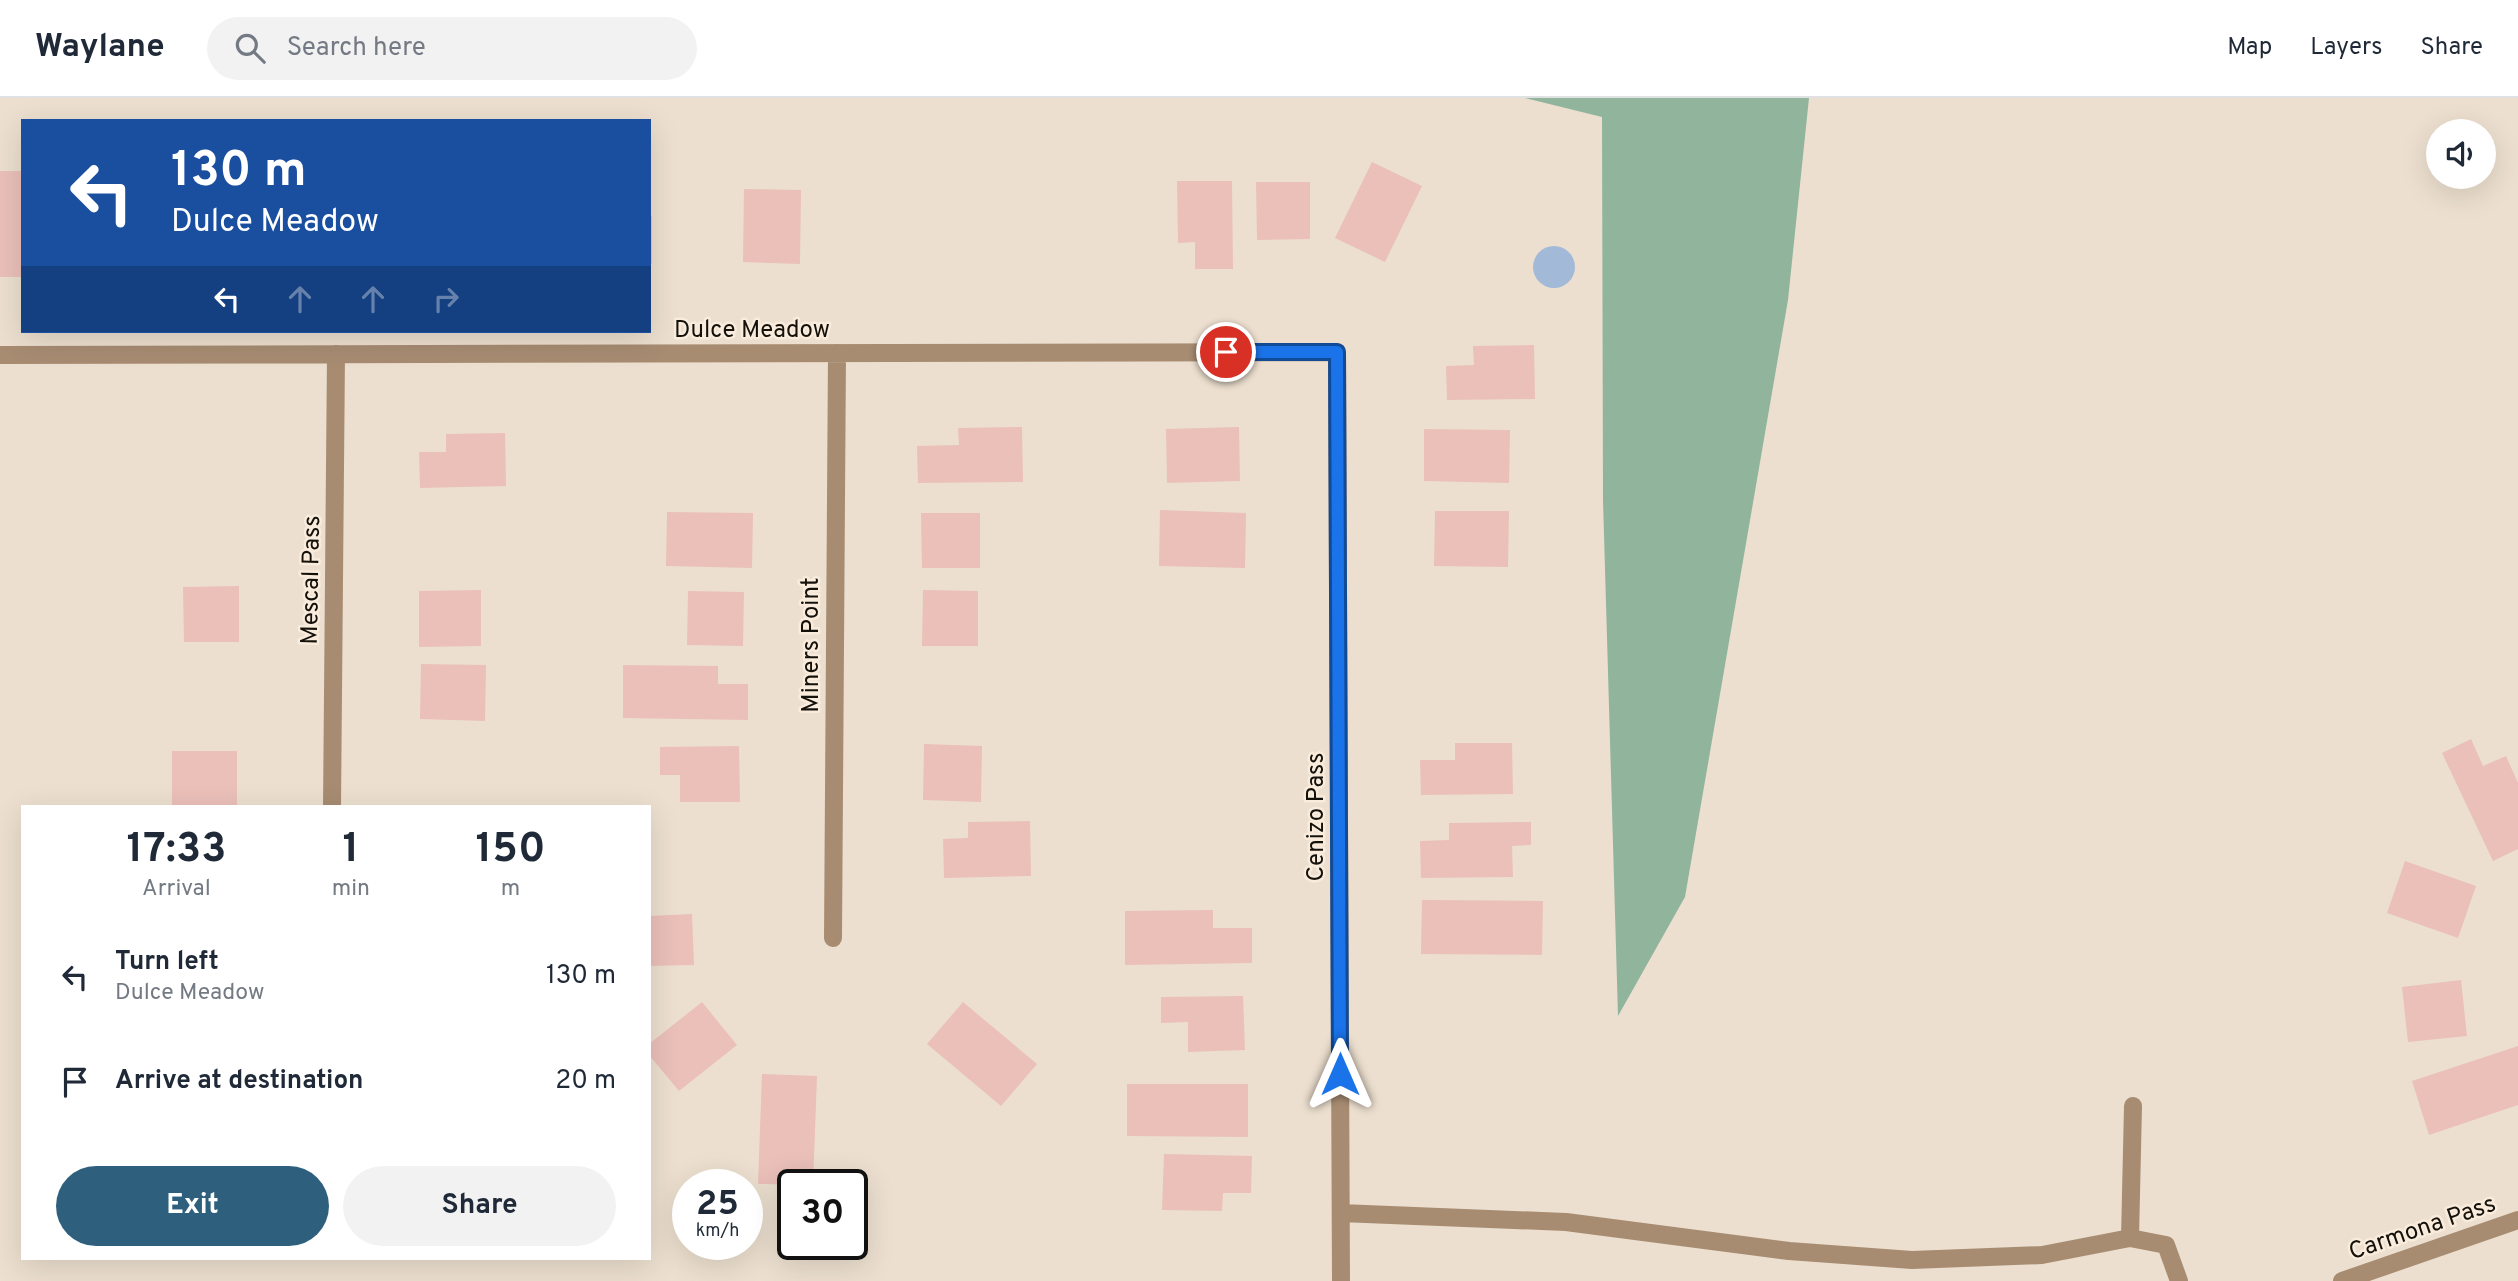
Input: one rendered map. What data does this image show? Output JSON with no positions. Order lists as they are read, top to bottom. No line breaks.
{"streets":{"street":["Dulce Meadow","Mescal Pass","Miners Point","Cenizo Pass","Carmona Pass"]},"crossings":[["Dulce Meadow","Mescal Pass"],["Dulce Meadow","Miners Point"],["Dulce Meadow","Cenizo Pass"]],"page":{"header":"Waylane","search":"Search here","nav":["Map","Layers","Share"],"turn":["130 m","Dulce Meadow"],"eta":["17:33","Arrival","1","min","150","m"],"list":[{"name":"Turn left","note":"Dulce Meadow","value":"130 m"},{"name":"Arrive at destination","value":"20 m"}],"buttons":["Exit","Share"],"speed":"25 km/h","limit":"30"}}
